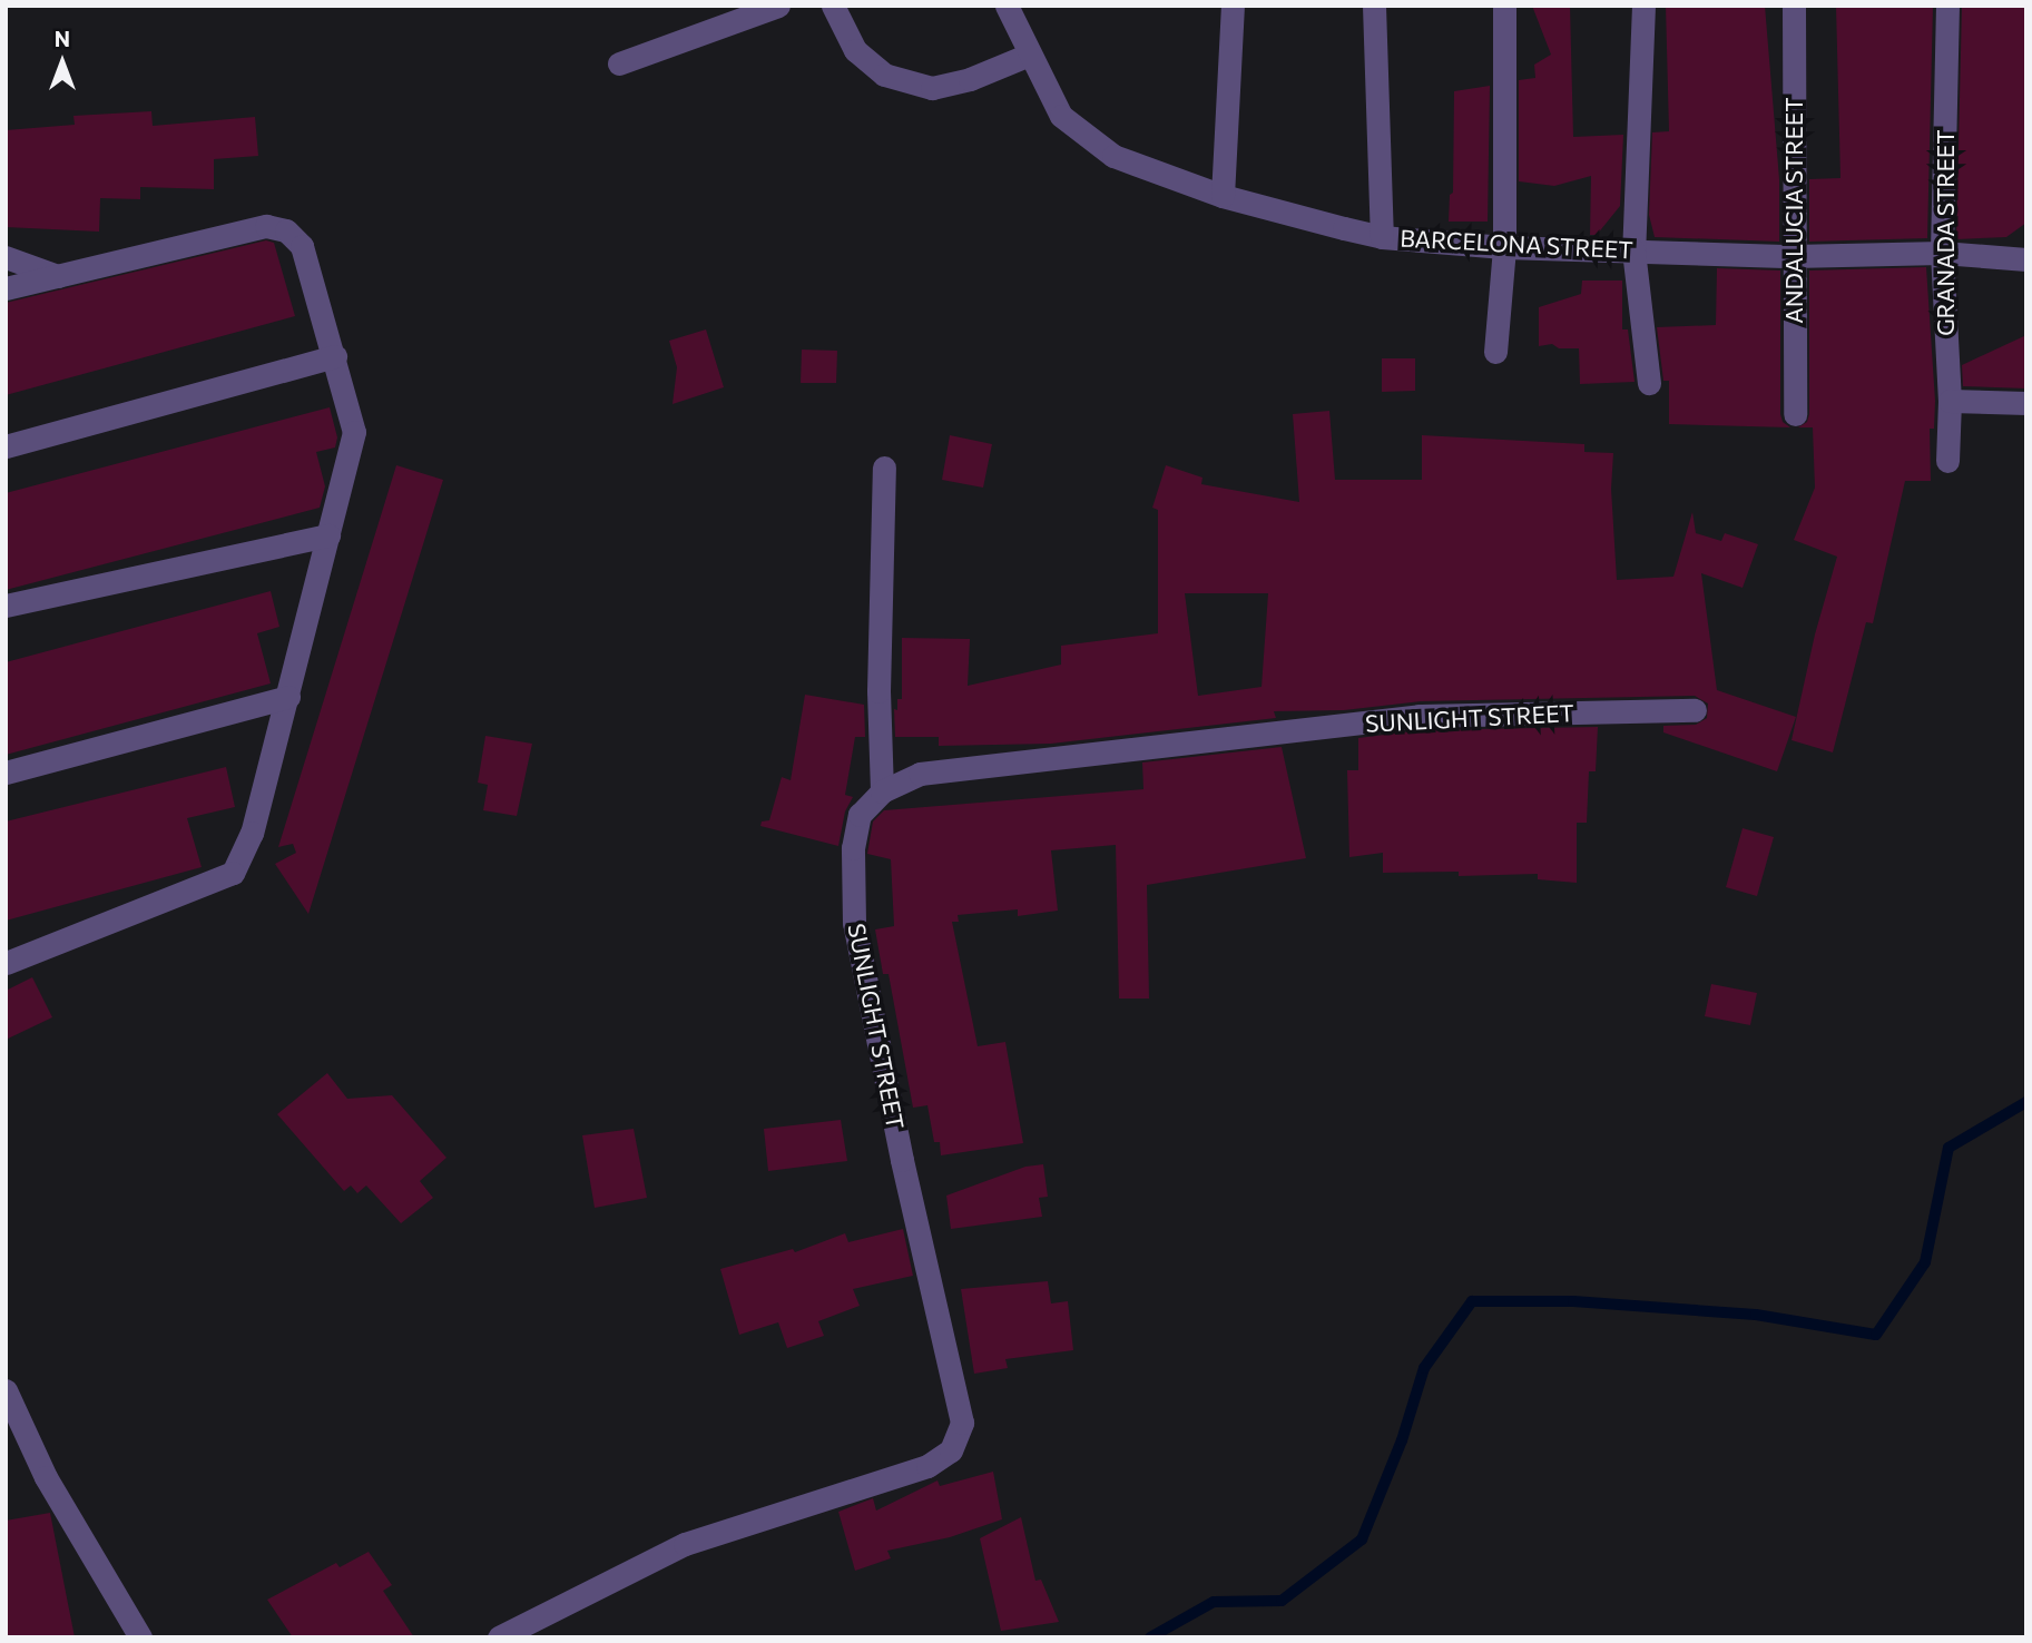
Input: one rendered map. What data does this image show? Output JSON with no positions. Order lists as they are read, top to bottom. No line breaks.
{"streets":{"street":["ANDALUCIA STREET","GRANADA STREET","BARCELONA STREET","SUNLIGHT STREET"]},"crossings":[["ANDALUCIA STREET","BARCELONA STREET"],["GRANADA STREET","BARCELONA STREET"]],"north":"top"}
